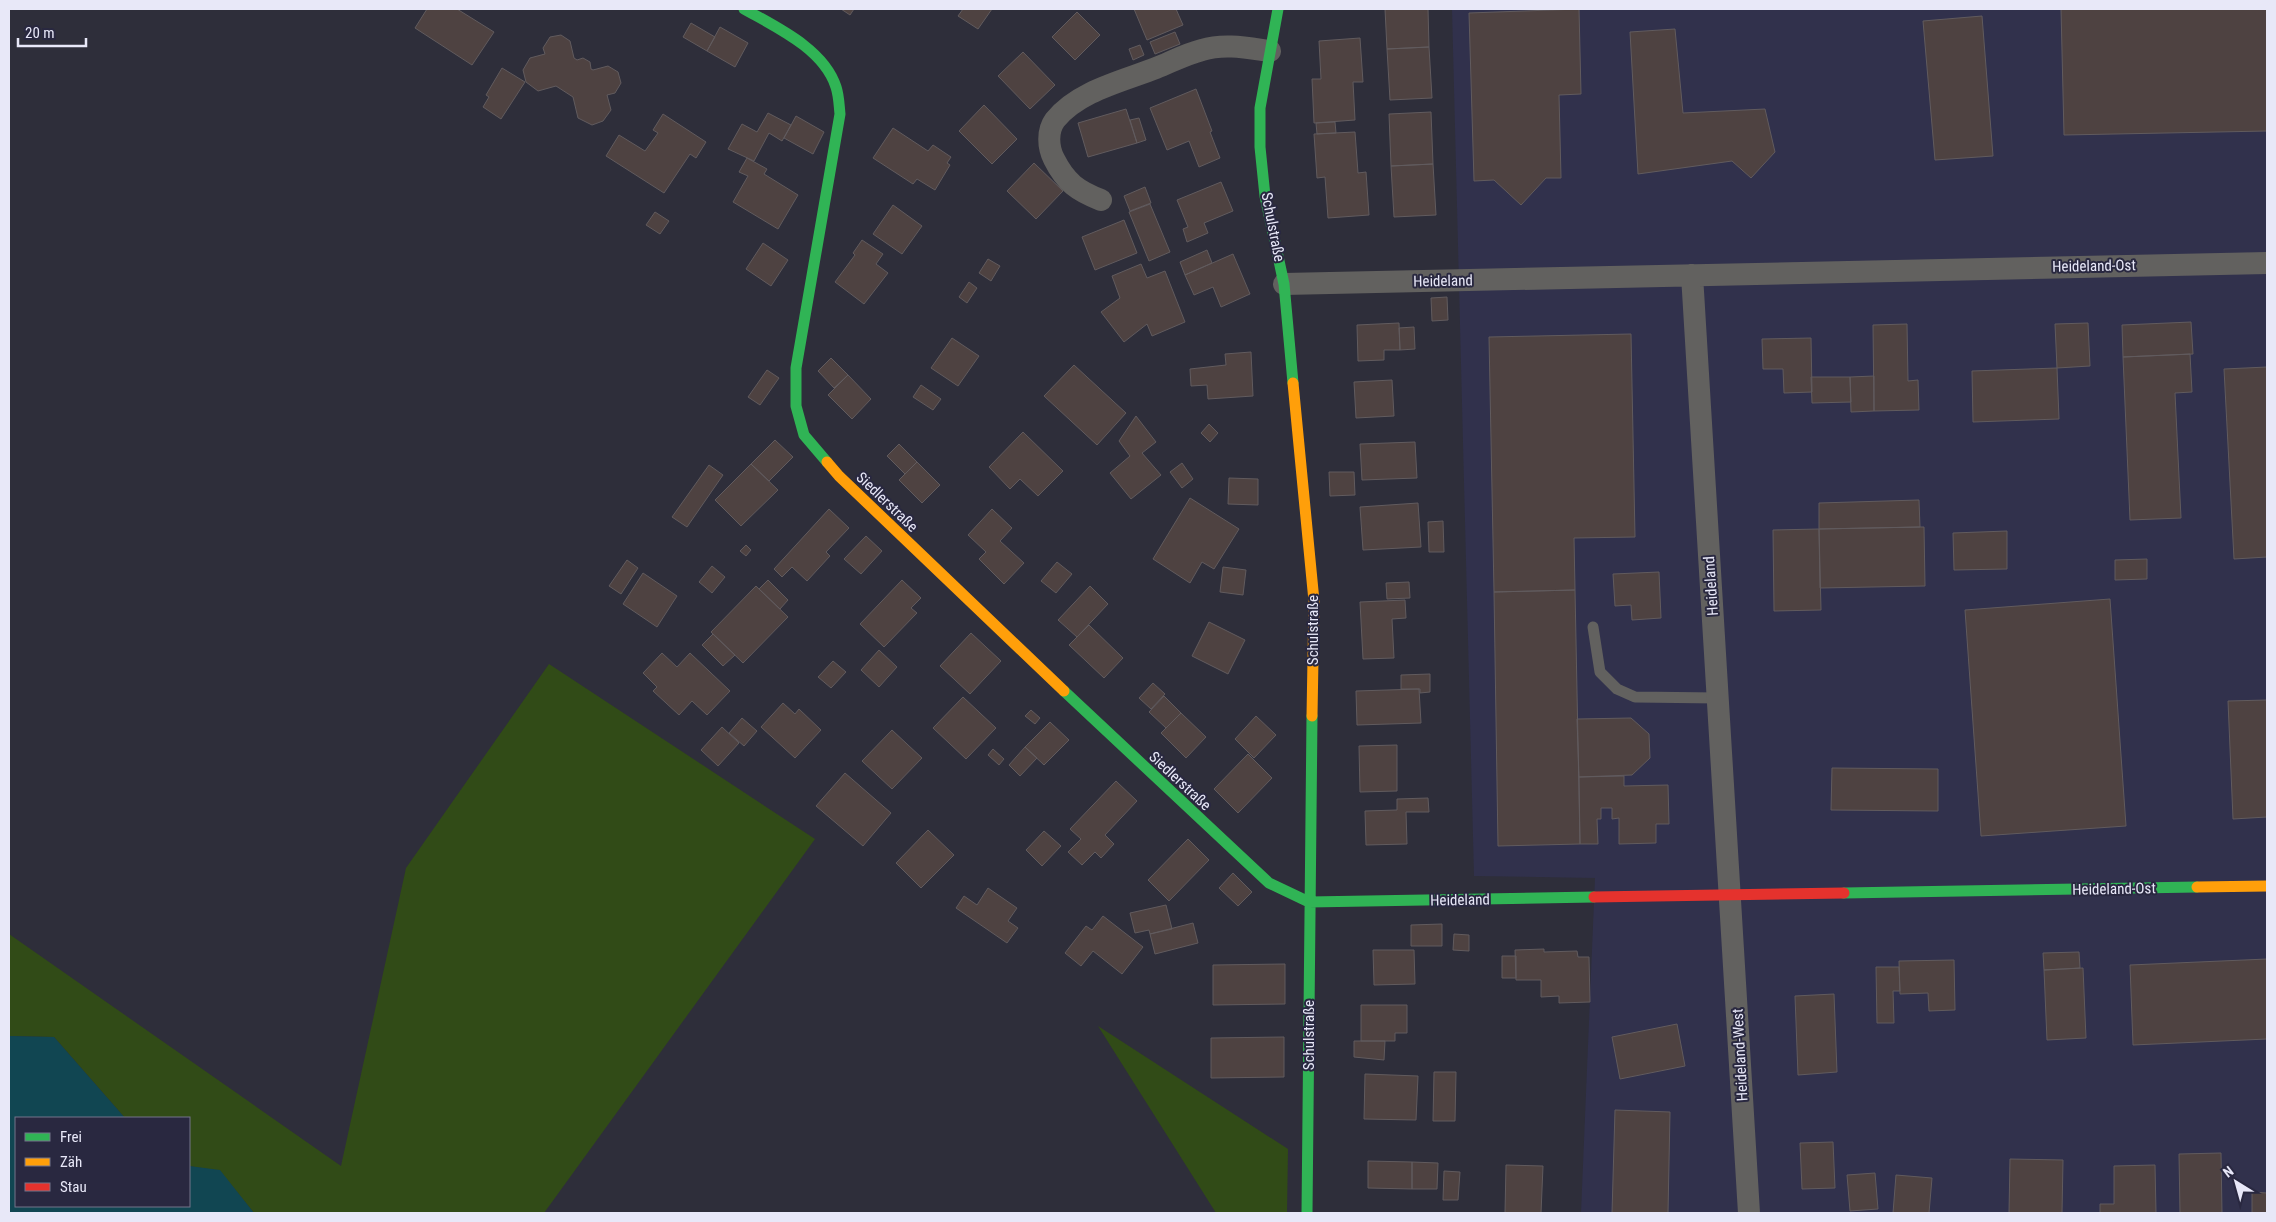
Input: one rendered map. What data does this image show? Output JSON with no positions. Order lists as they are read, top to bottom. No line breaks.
{"streets":{"street":["Schulstraße","Heideland-Ost","Heideland","Siedlerstraße","Heideland-West"]},"crossings":[["Schulstraße","Heideland"],["Schulstraße","Siedlerstraße"],["Heideland-Ost","Heideland"],["Heideland","Siedlerstraße"],["Heideland","Heideland-West"]],"legend":["Frei","Zäh","Stau"],"scale_bar":"20 m","north":"top left"}
